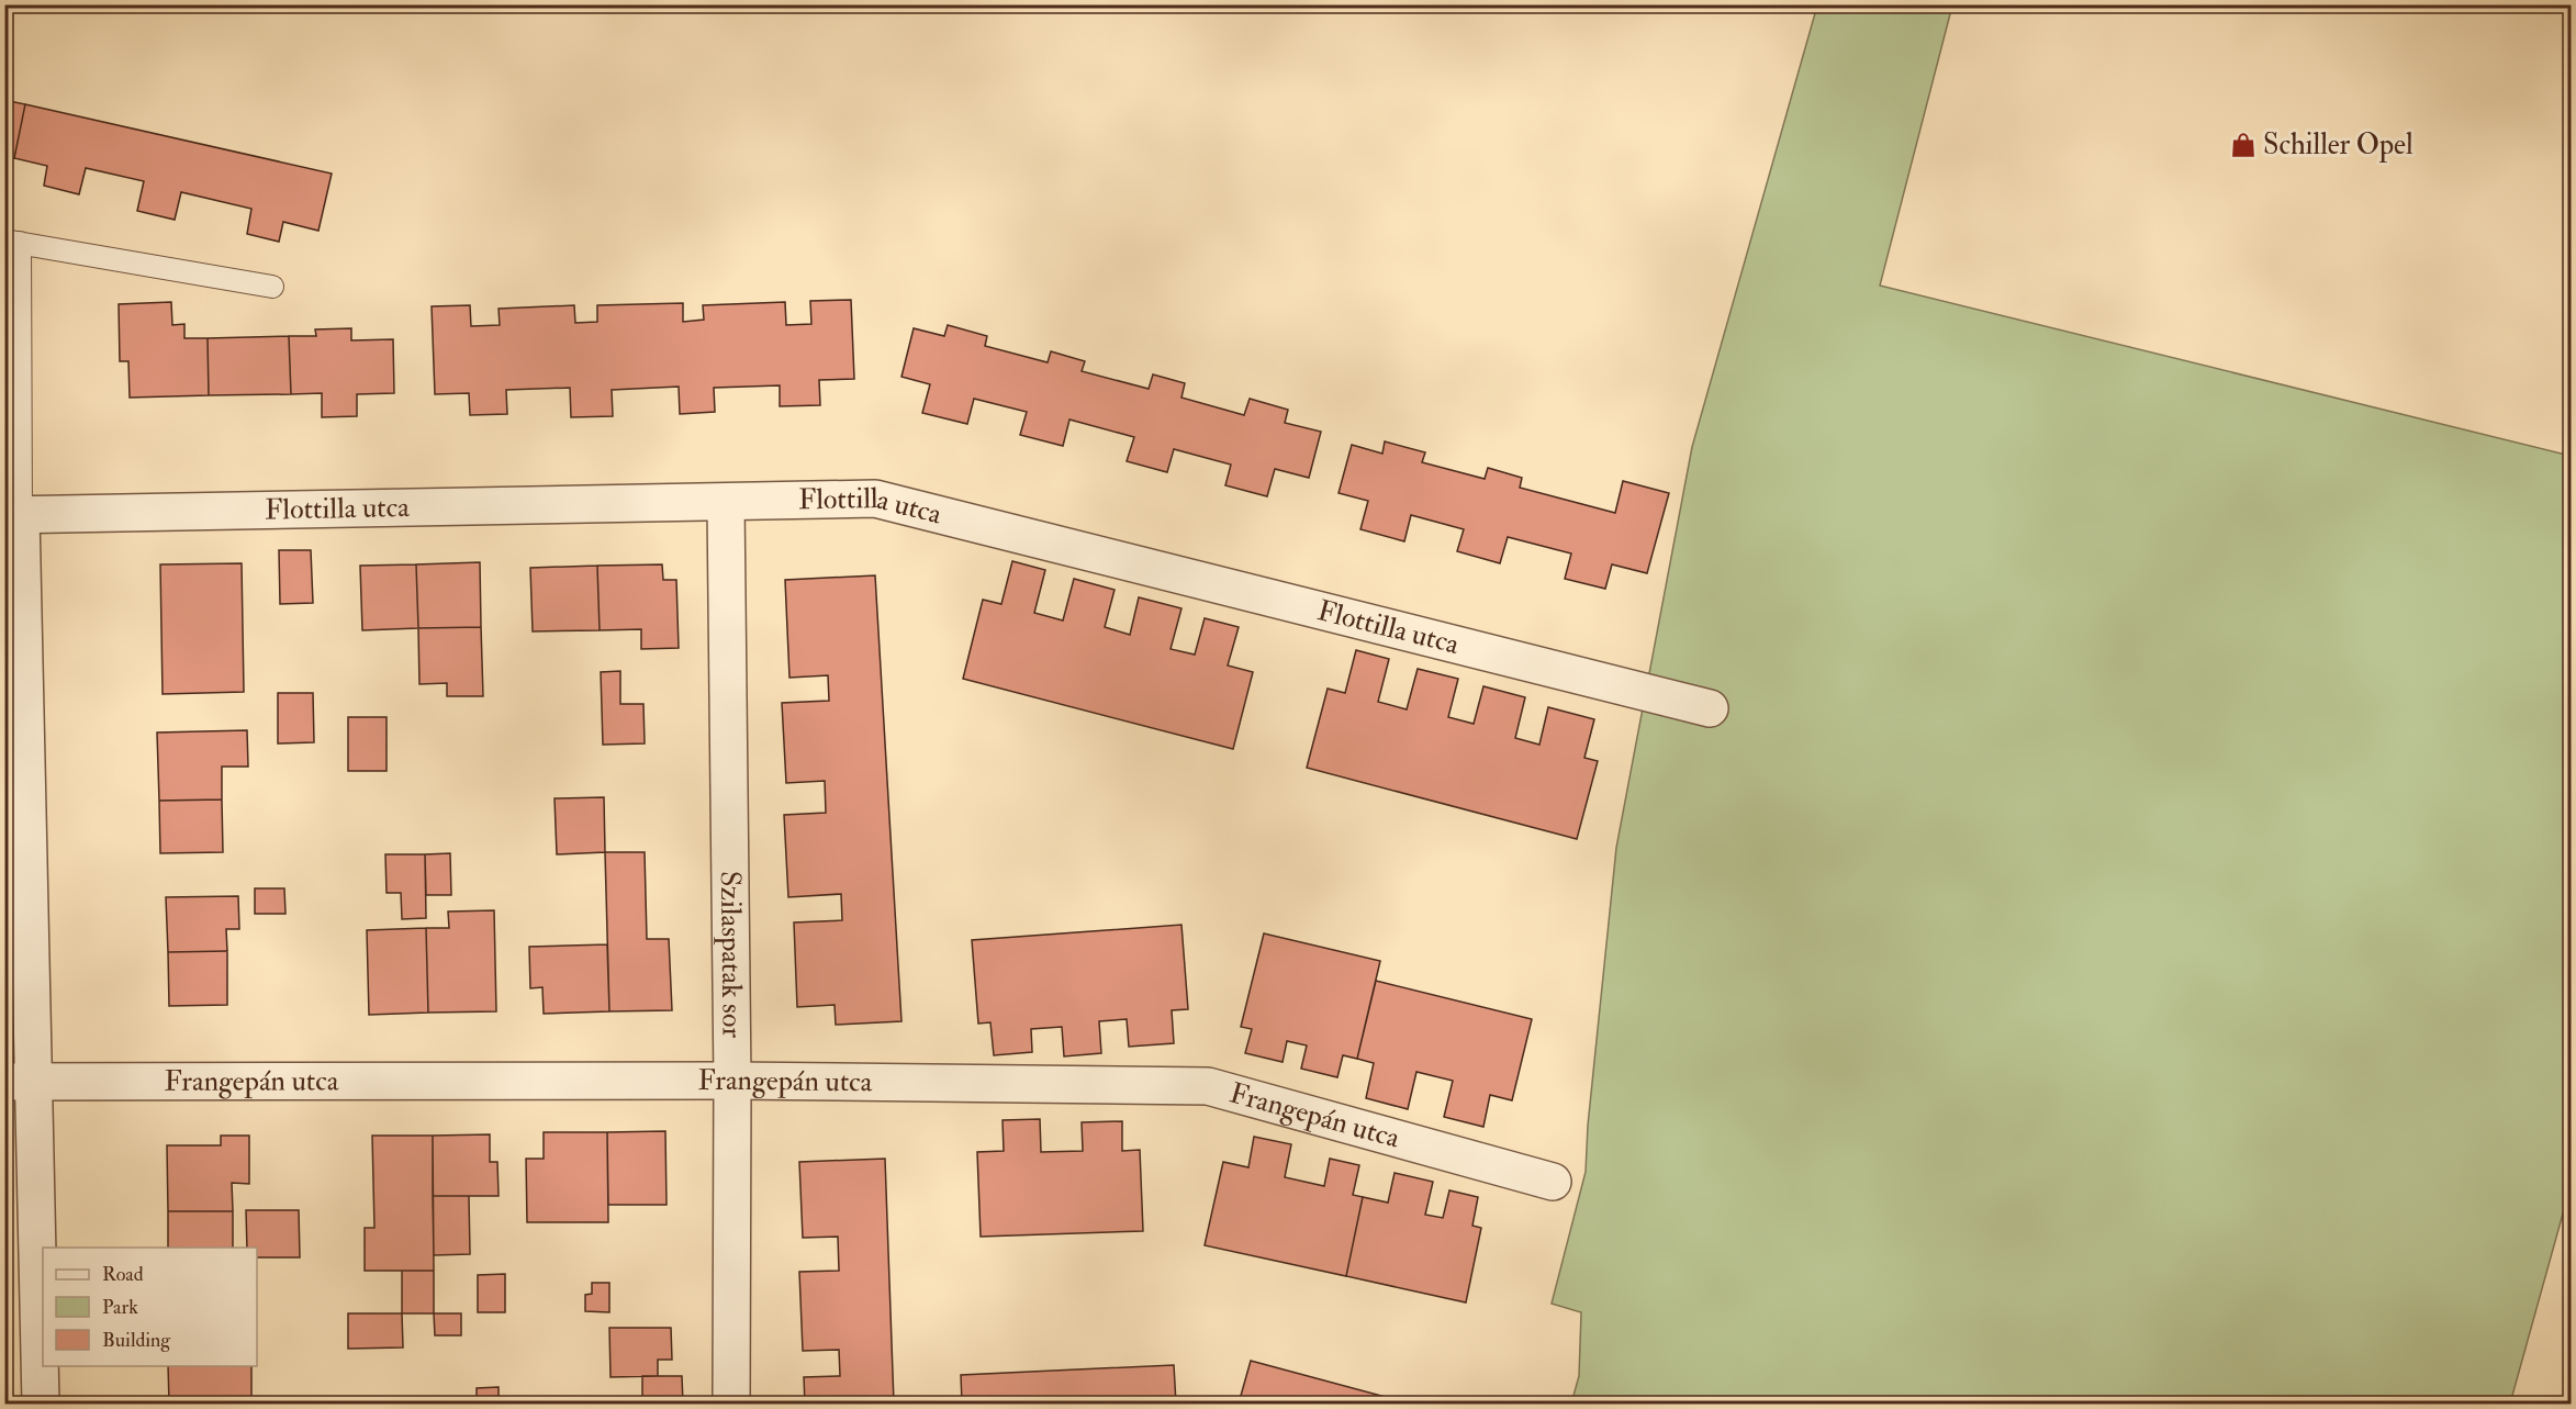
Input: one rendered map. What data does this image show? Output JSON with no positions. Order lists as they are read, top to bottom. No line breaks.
{"streets":{"street":["Flottilla utca","Szilaspatak sor","Frangepán utca"]},"crossings":[["Flottilla utca","Szilaspatak sor"],["Szilaspatak sor","Frangepán utca"]],"places":{"shop":["Schiller Opel"]},"legend":["Road","Park","Building"]}
